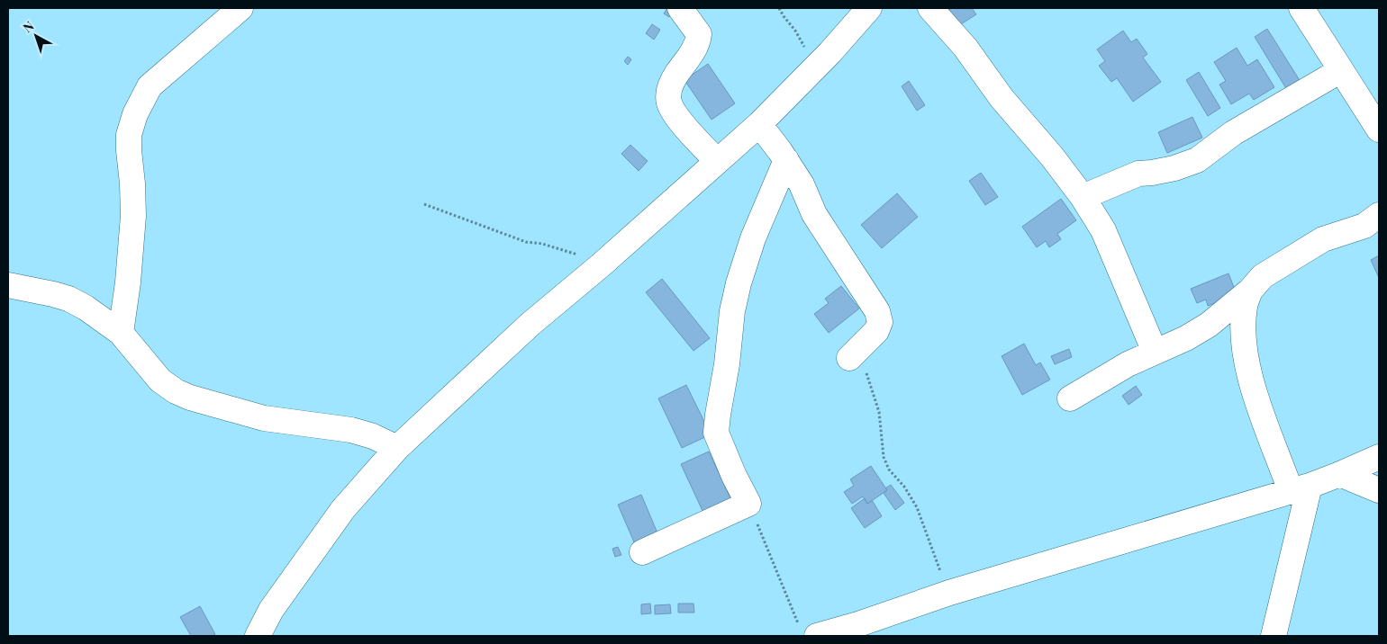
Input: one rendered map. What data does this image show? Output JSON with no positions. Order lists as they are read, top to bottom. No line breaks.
{"north":"top left"}
